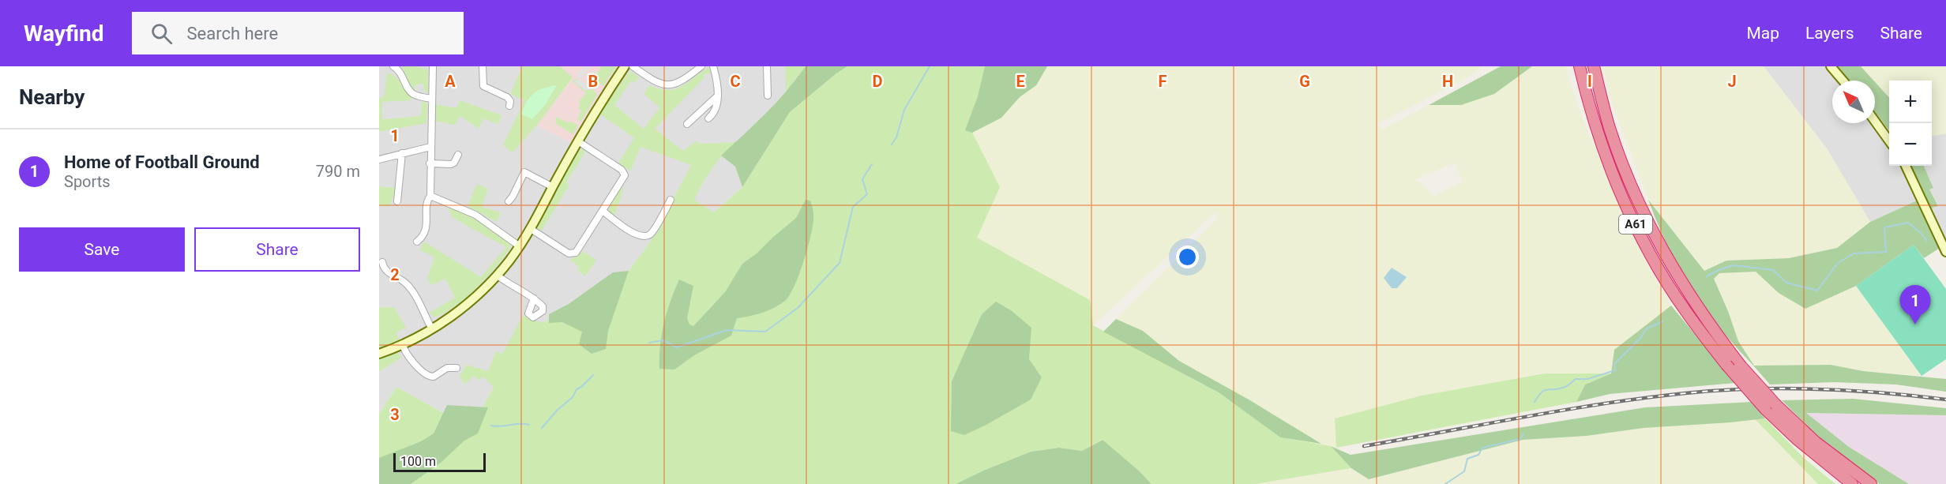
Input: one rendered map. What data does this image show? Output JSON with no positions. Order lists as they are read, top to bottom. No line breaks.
{"streets":{"highway":["A61"]},"scale_bar":"100 m","north":"top left","page":{"header":"Wayfind","search":"Search here","nav":["Map","Layers","Share"],"heading":"Nearby","map_buttons":["+","−"],"list":[{"mark":"1","name":"Home of Football Ground","note":"Sports","value":"790 m"}],"buttons":["Save","Share"],"pins":"1","scale":"100 m"},"grid":{"columns":["A","B","C","D","E","F","G","H","I","J"],"rows":["1","2","3"]}}
